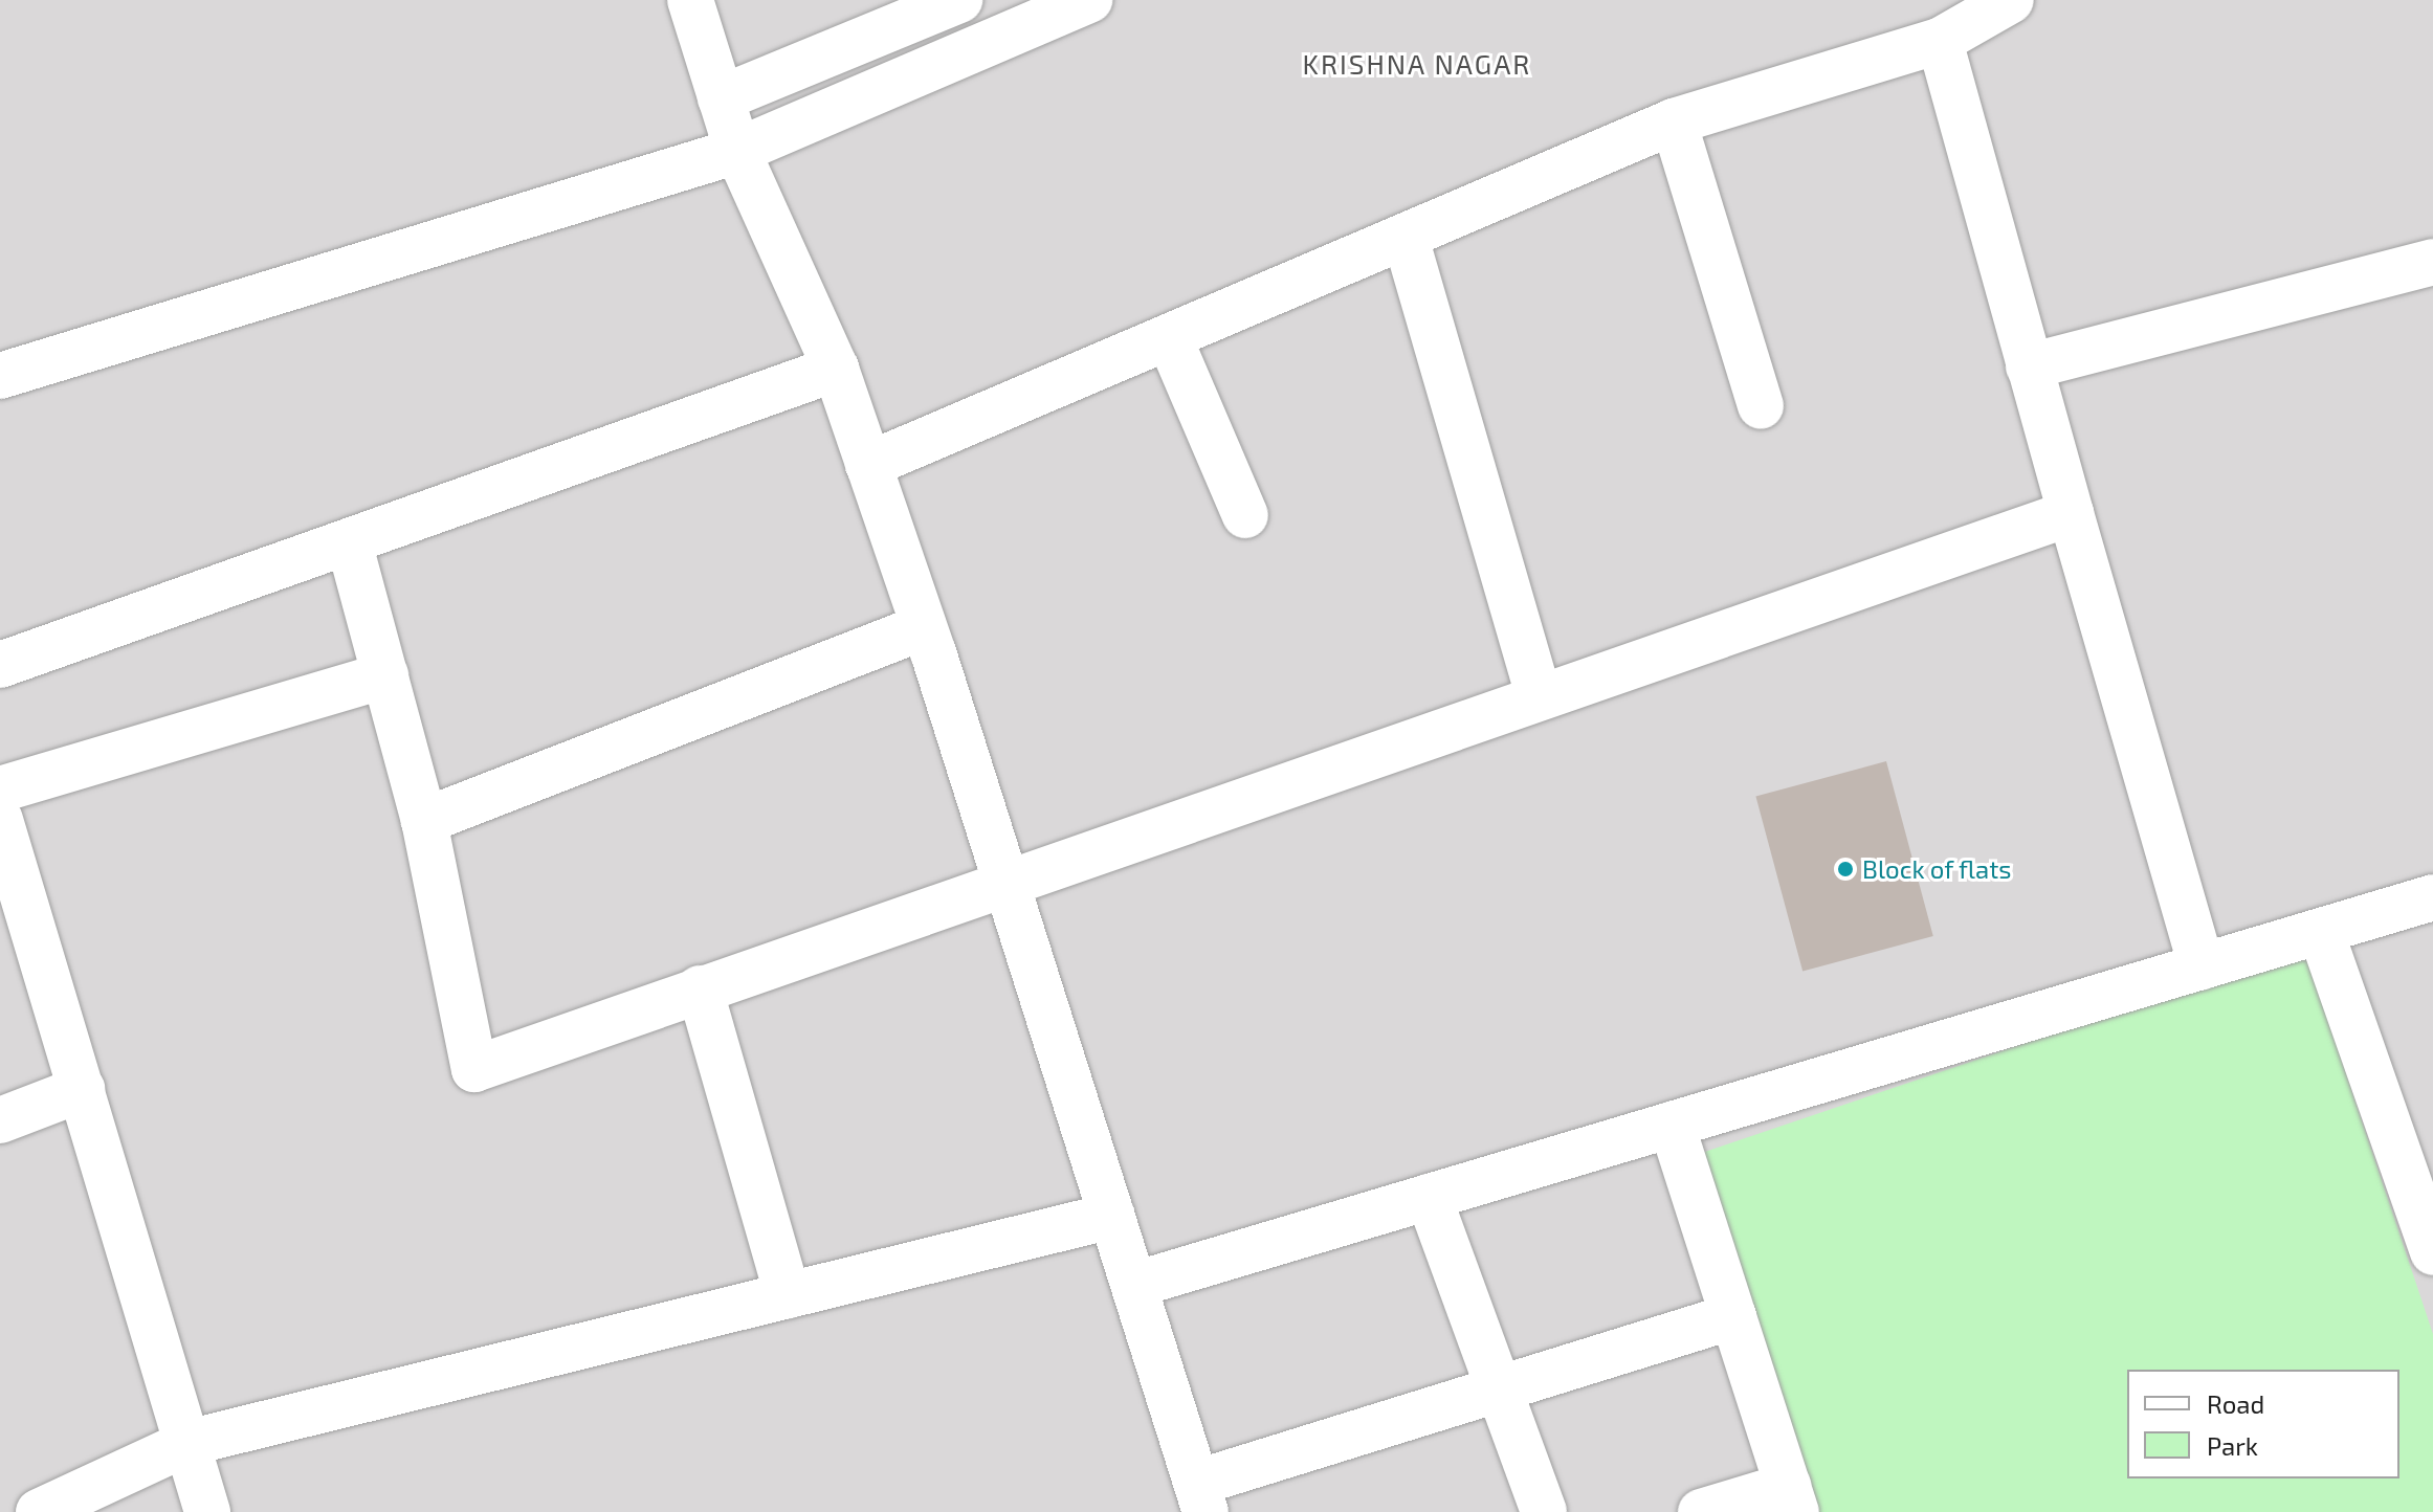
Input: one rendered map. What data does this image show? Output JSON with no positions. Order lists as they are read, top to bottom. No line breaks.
{"districts":["KRISHNA NAGAR"],"places":["Block of flats"],"legend":["Road","Park"]}
